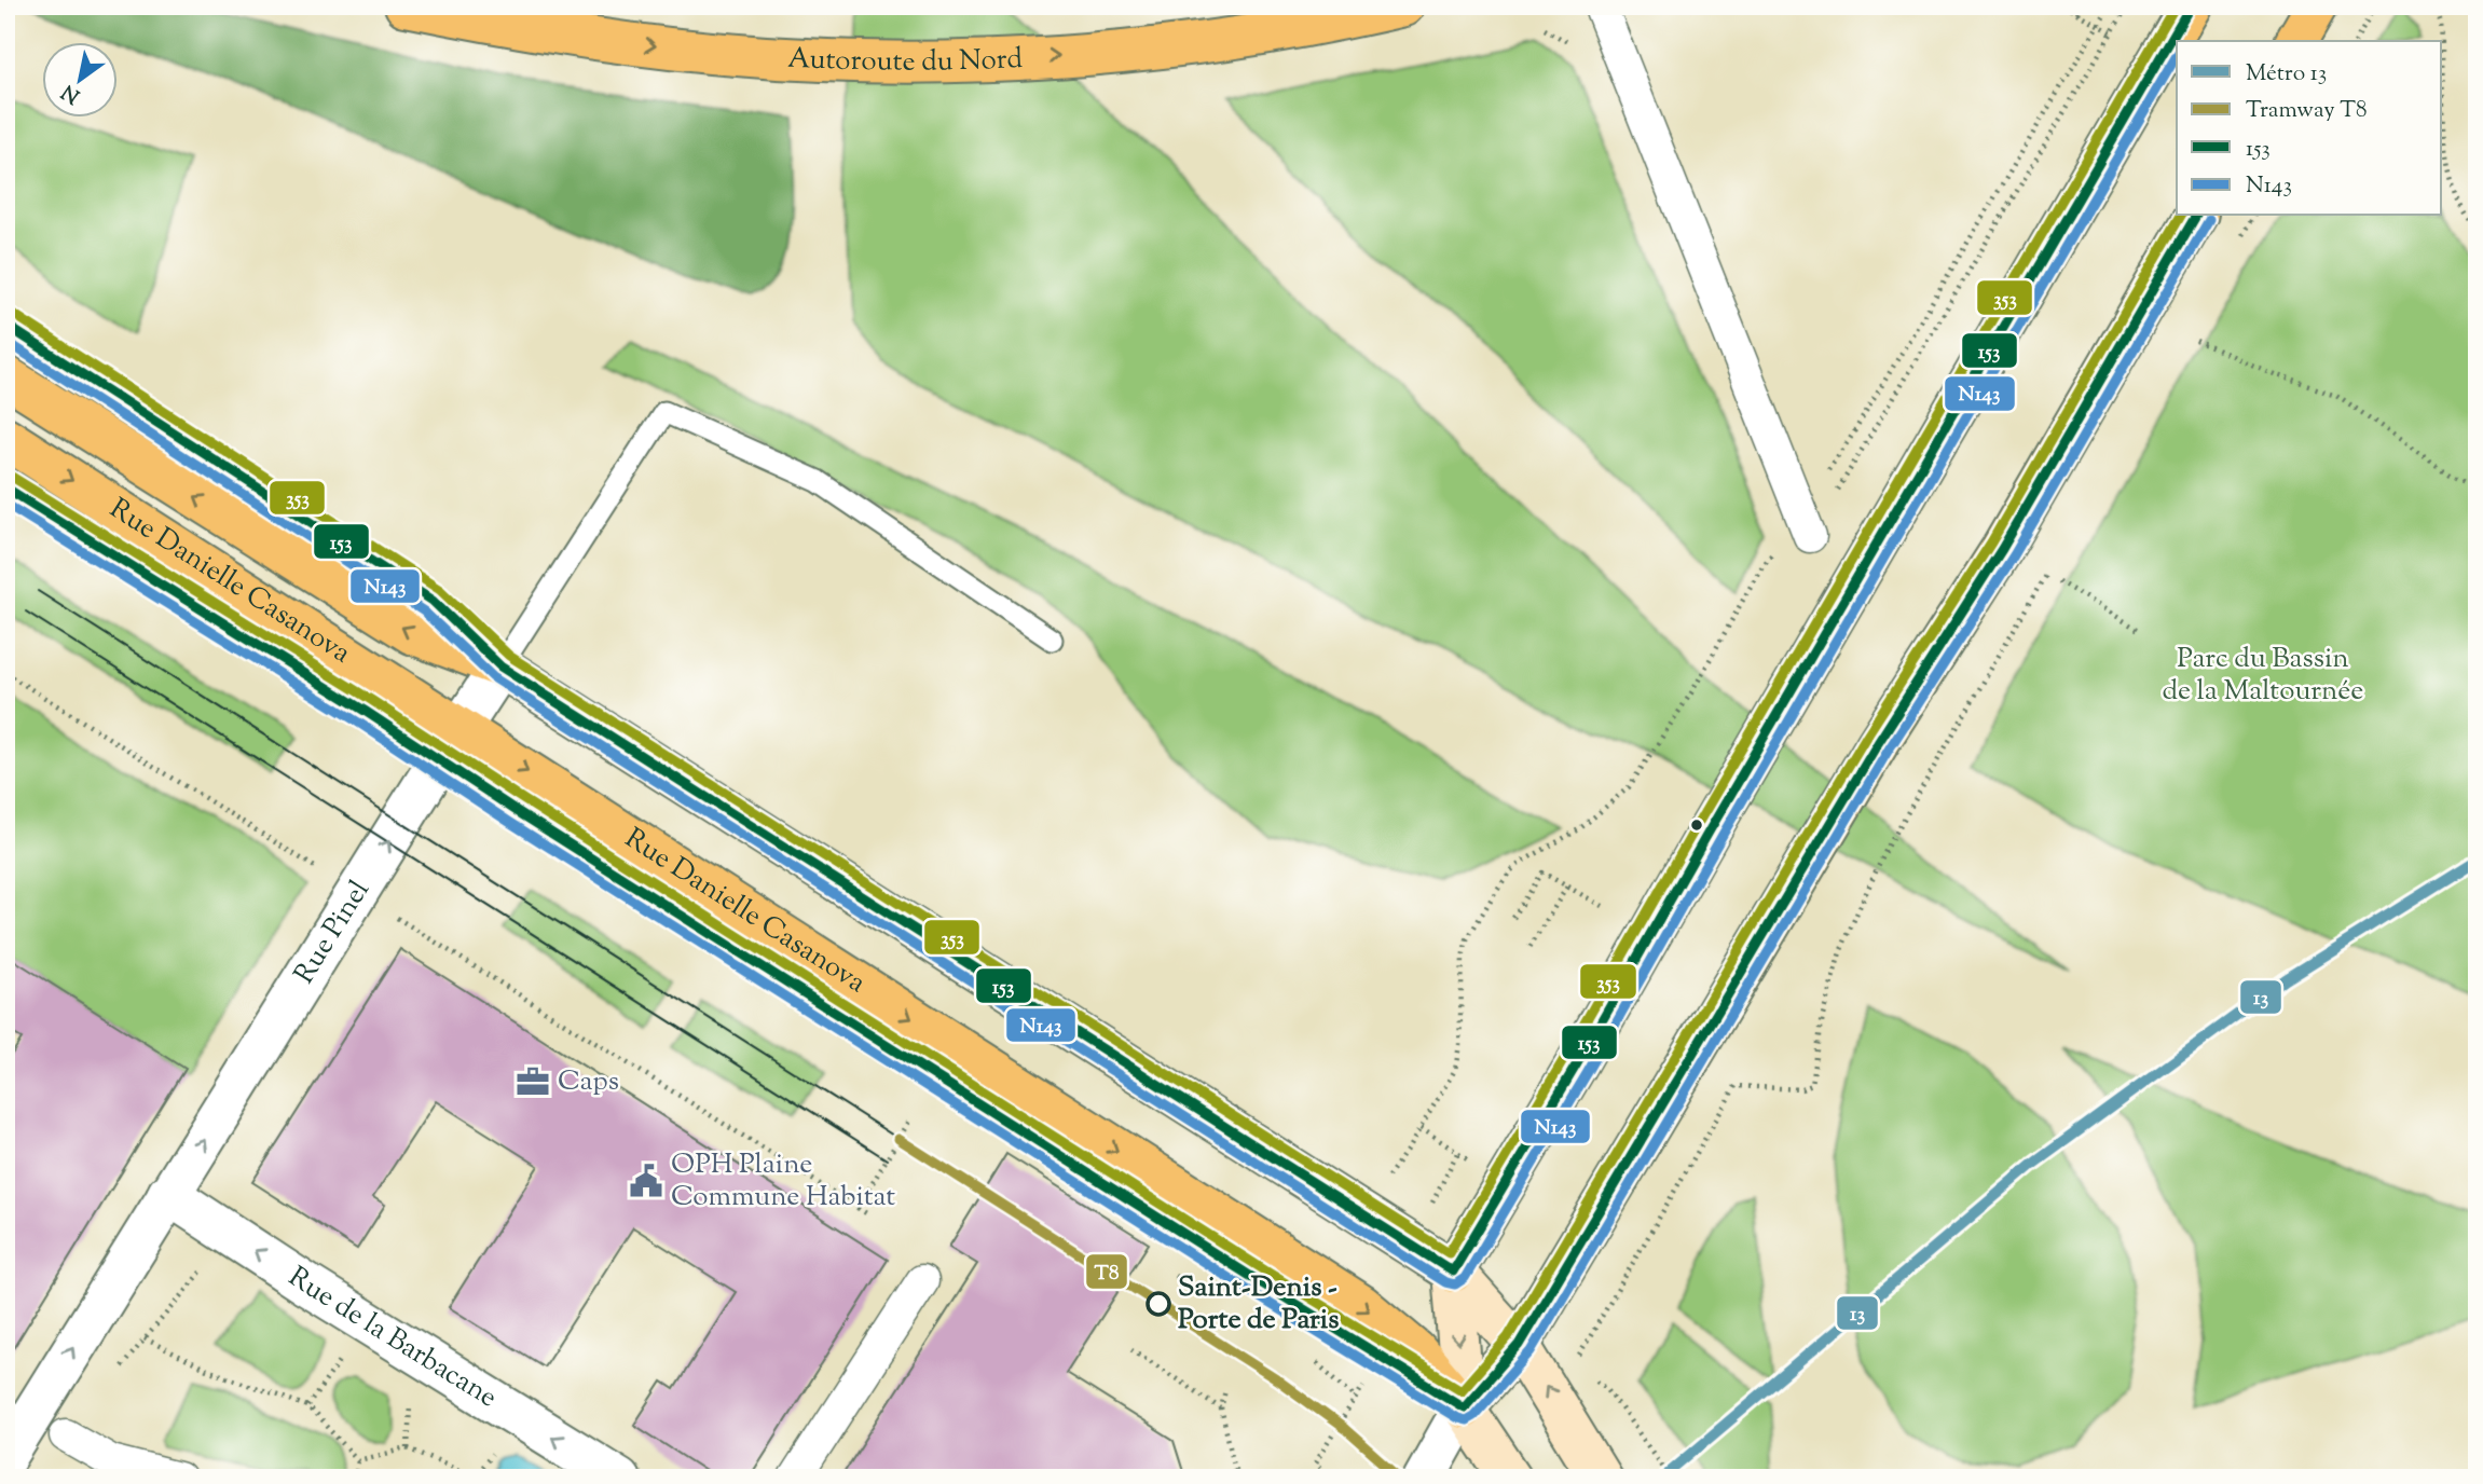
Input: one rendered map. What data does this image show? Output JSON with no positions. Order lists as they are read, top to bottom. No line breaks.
{"streets":{"main road":["Autoroute du Nord","Rue Danielle Casanova"],"street":["Rue Pinel","Rue de la Barbacane"]},"crossings":[["Rue Danielle Casanova","Rue Pinel"],["Rue Pinel","Rue de la Barbacane"]],"one_way":["Autoroute du Nord","Rue Pinel","Rue de la Barbacane"],"parks":["Parc du Bassin de la Maltournée"],"places":{"office":["Caps"],"public building":["OPH Plaine Commune Habitat"],"other":["Saint-Denis - Porte de Paris"]},"lines":["transit line 153","transit line 353","transit line N143","metro line 13","tram line T8"],"legend":["Métro 13","Tramway T8","153","N143"],"north":"bottom left"}
